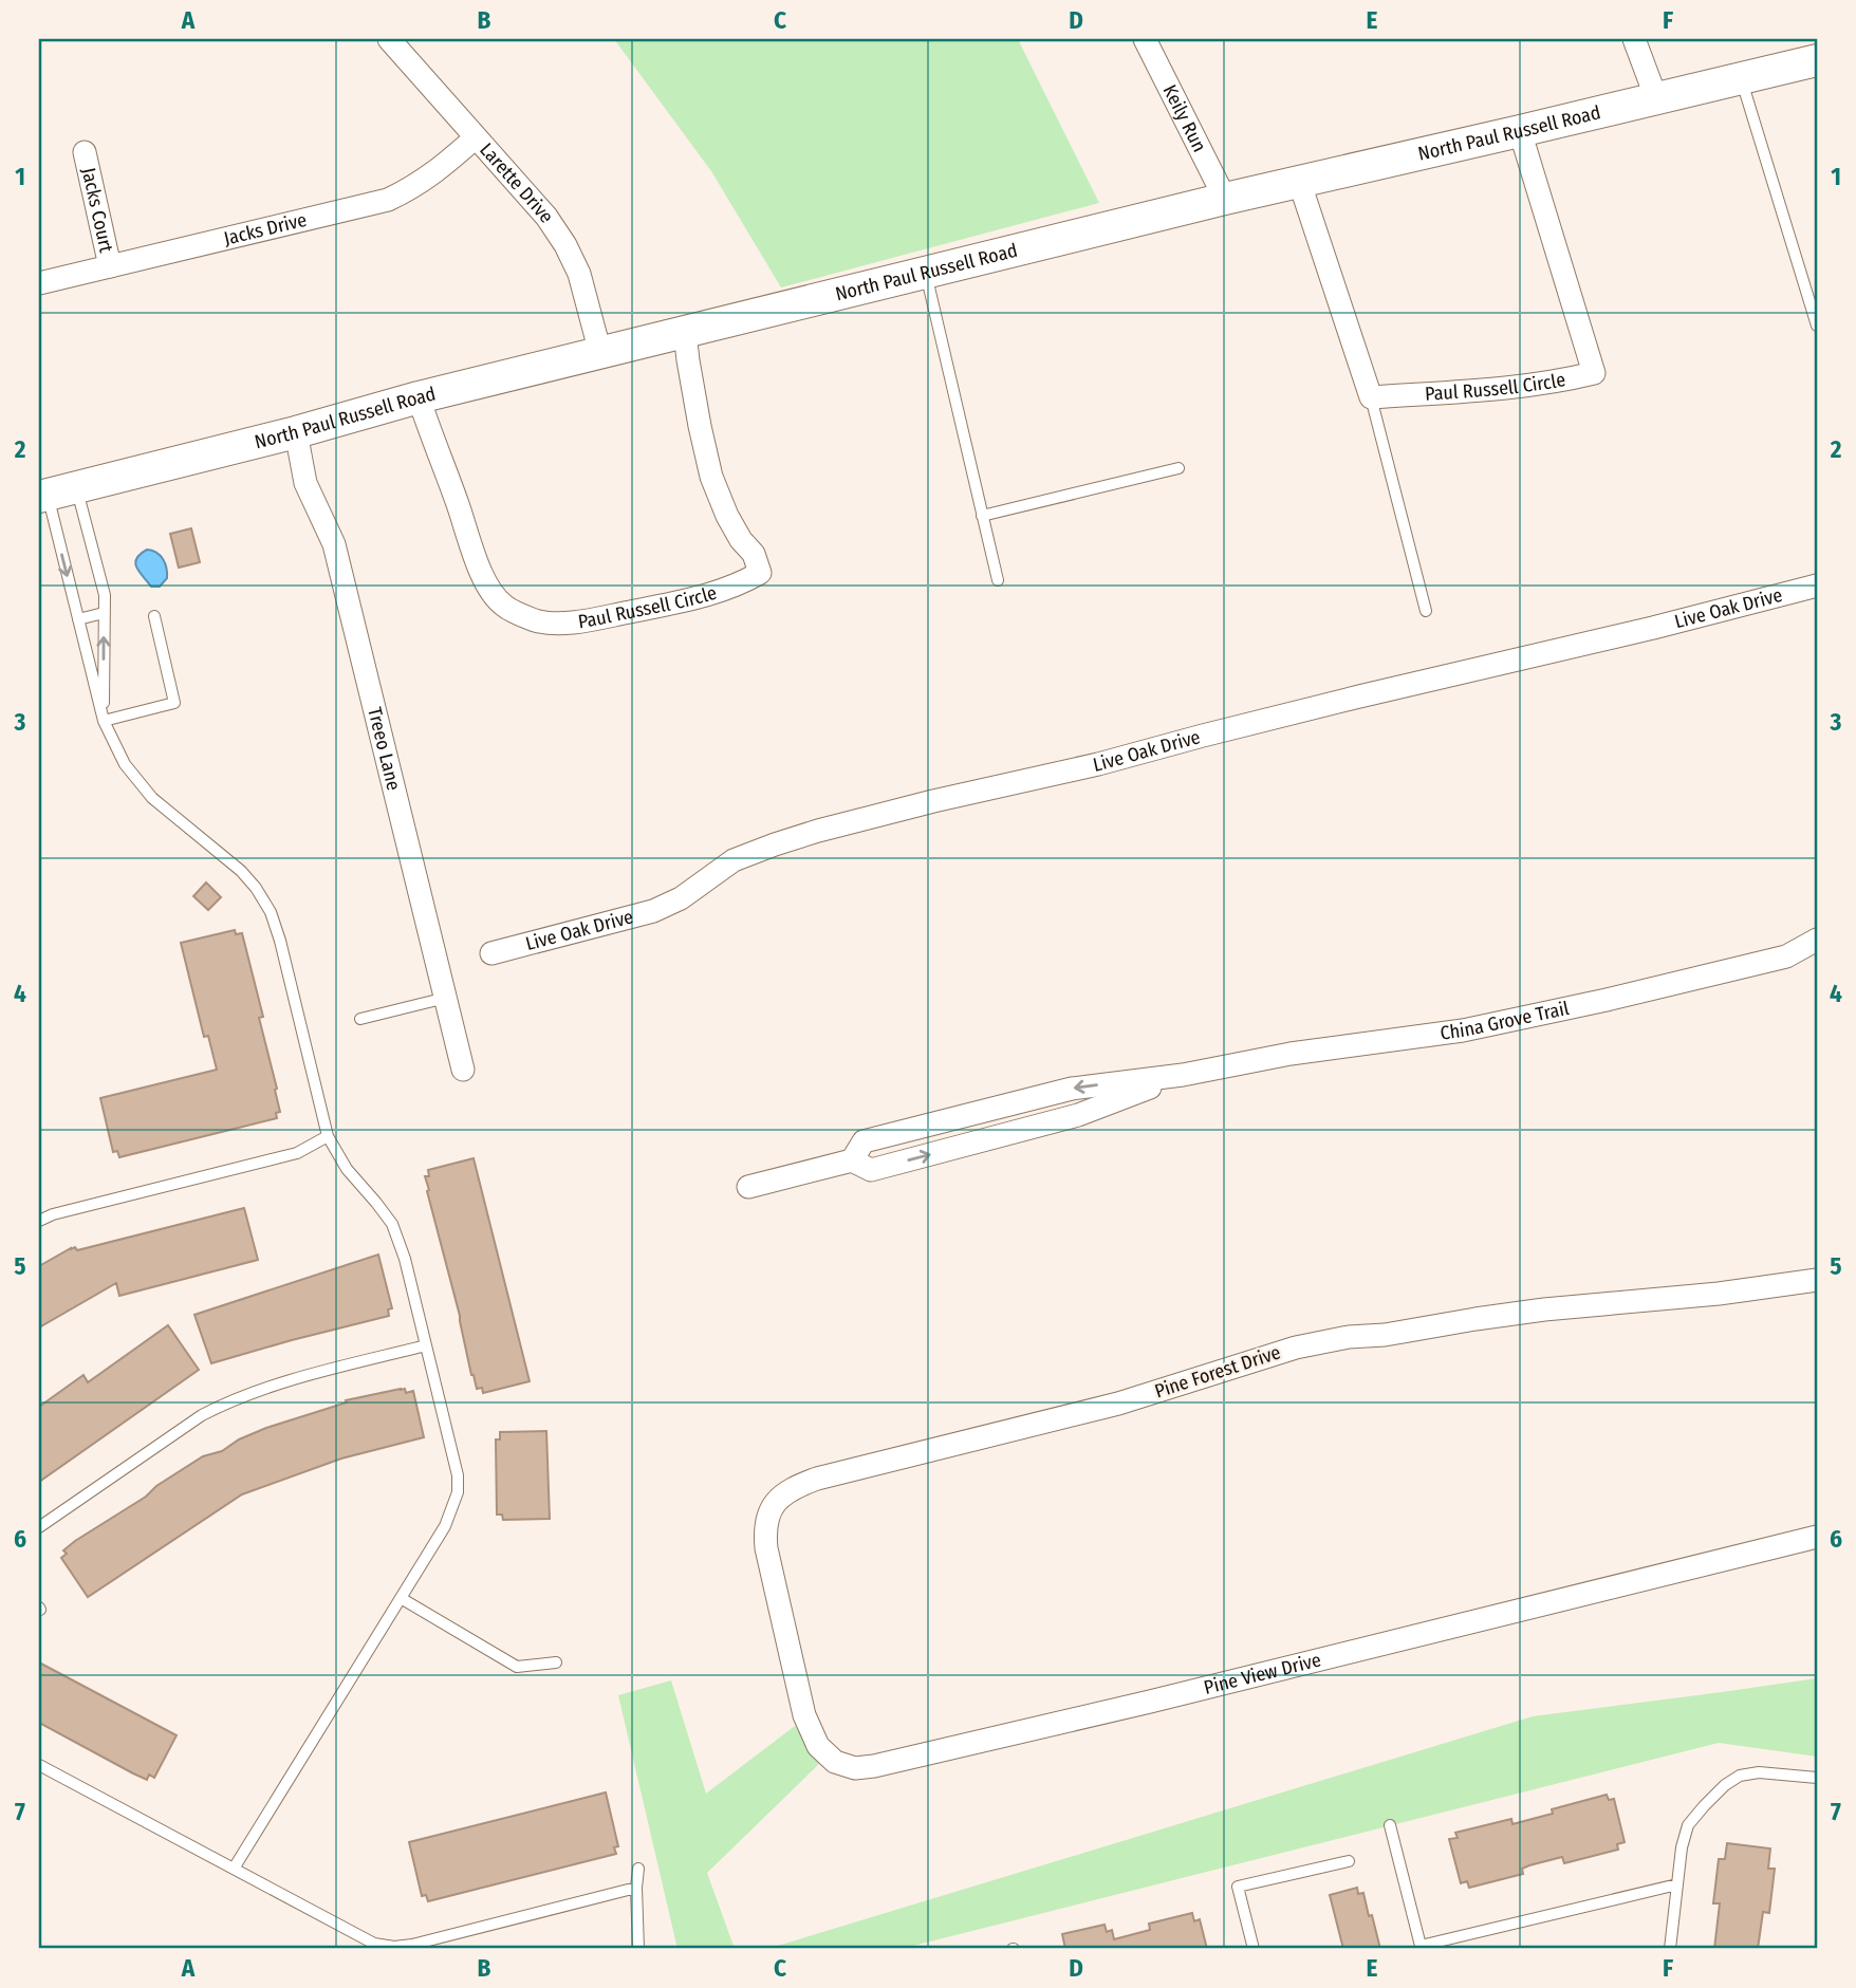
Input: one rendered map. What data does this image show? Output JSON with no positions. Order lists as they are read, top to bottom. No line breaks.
{"streets":{"street":["Keily Run","North Paul Russell Road","Larette Drive","Jacks Court","Jacks Drive","Paul Russell Circle","Live Oak Drive","Treeo Lane","China Grove Trail","Pine Forest Drive","Pine View Drive"]},"crossings":[["Keily Run","North Paul Russell Road"],["North Paul Russell Road","Larette Drive"],["North Paul Russell Road","Paul Russell Circle"],["North Paul Russell Road","Treeo Lane"],["Larette Drive","Jacks Drive"],["Jacks Court","Jacks Drive"],["Pine Forest Drive","Pine View Drive"]],"grid":{"columns":["A","B","C","D","E","F"],"rows":["1","2","3","4","5","6","7"]}}
